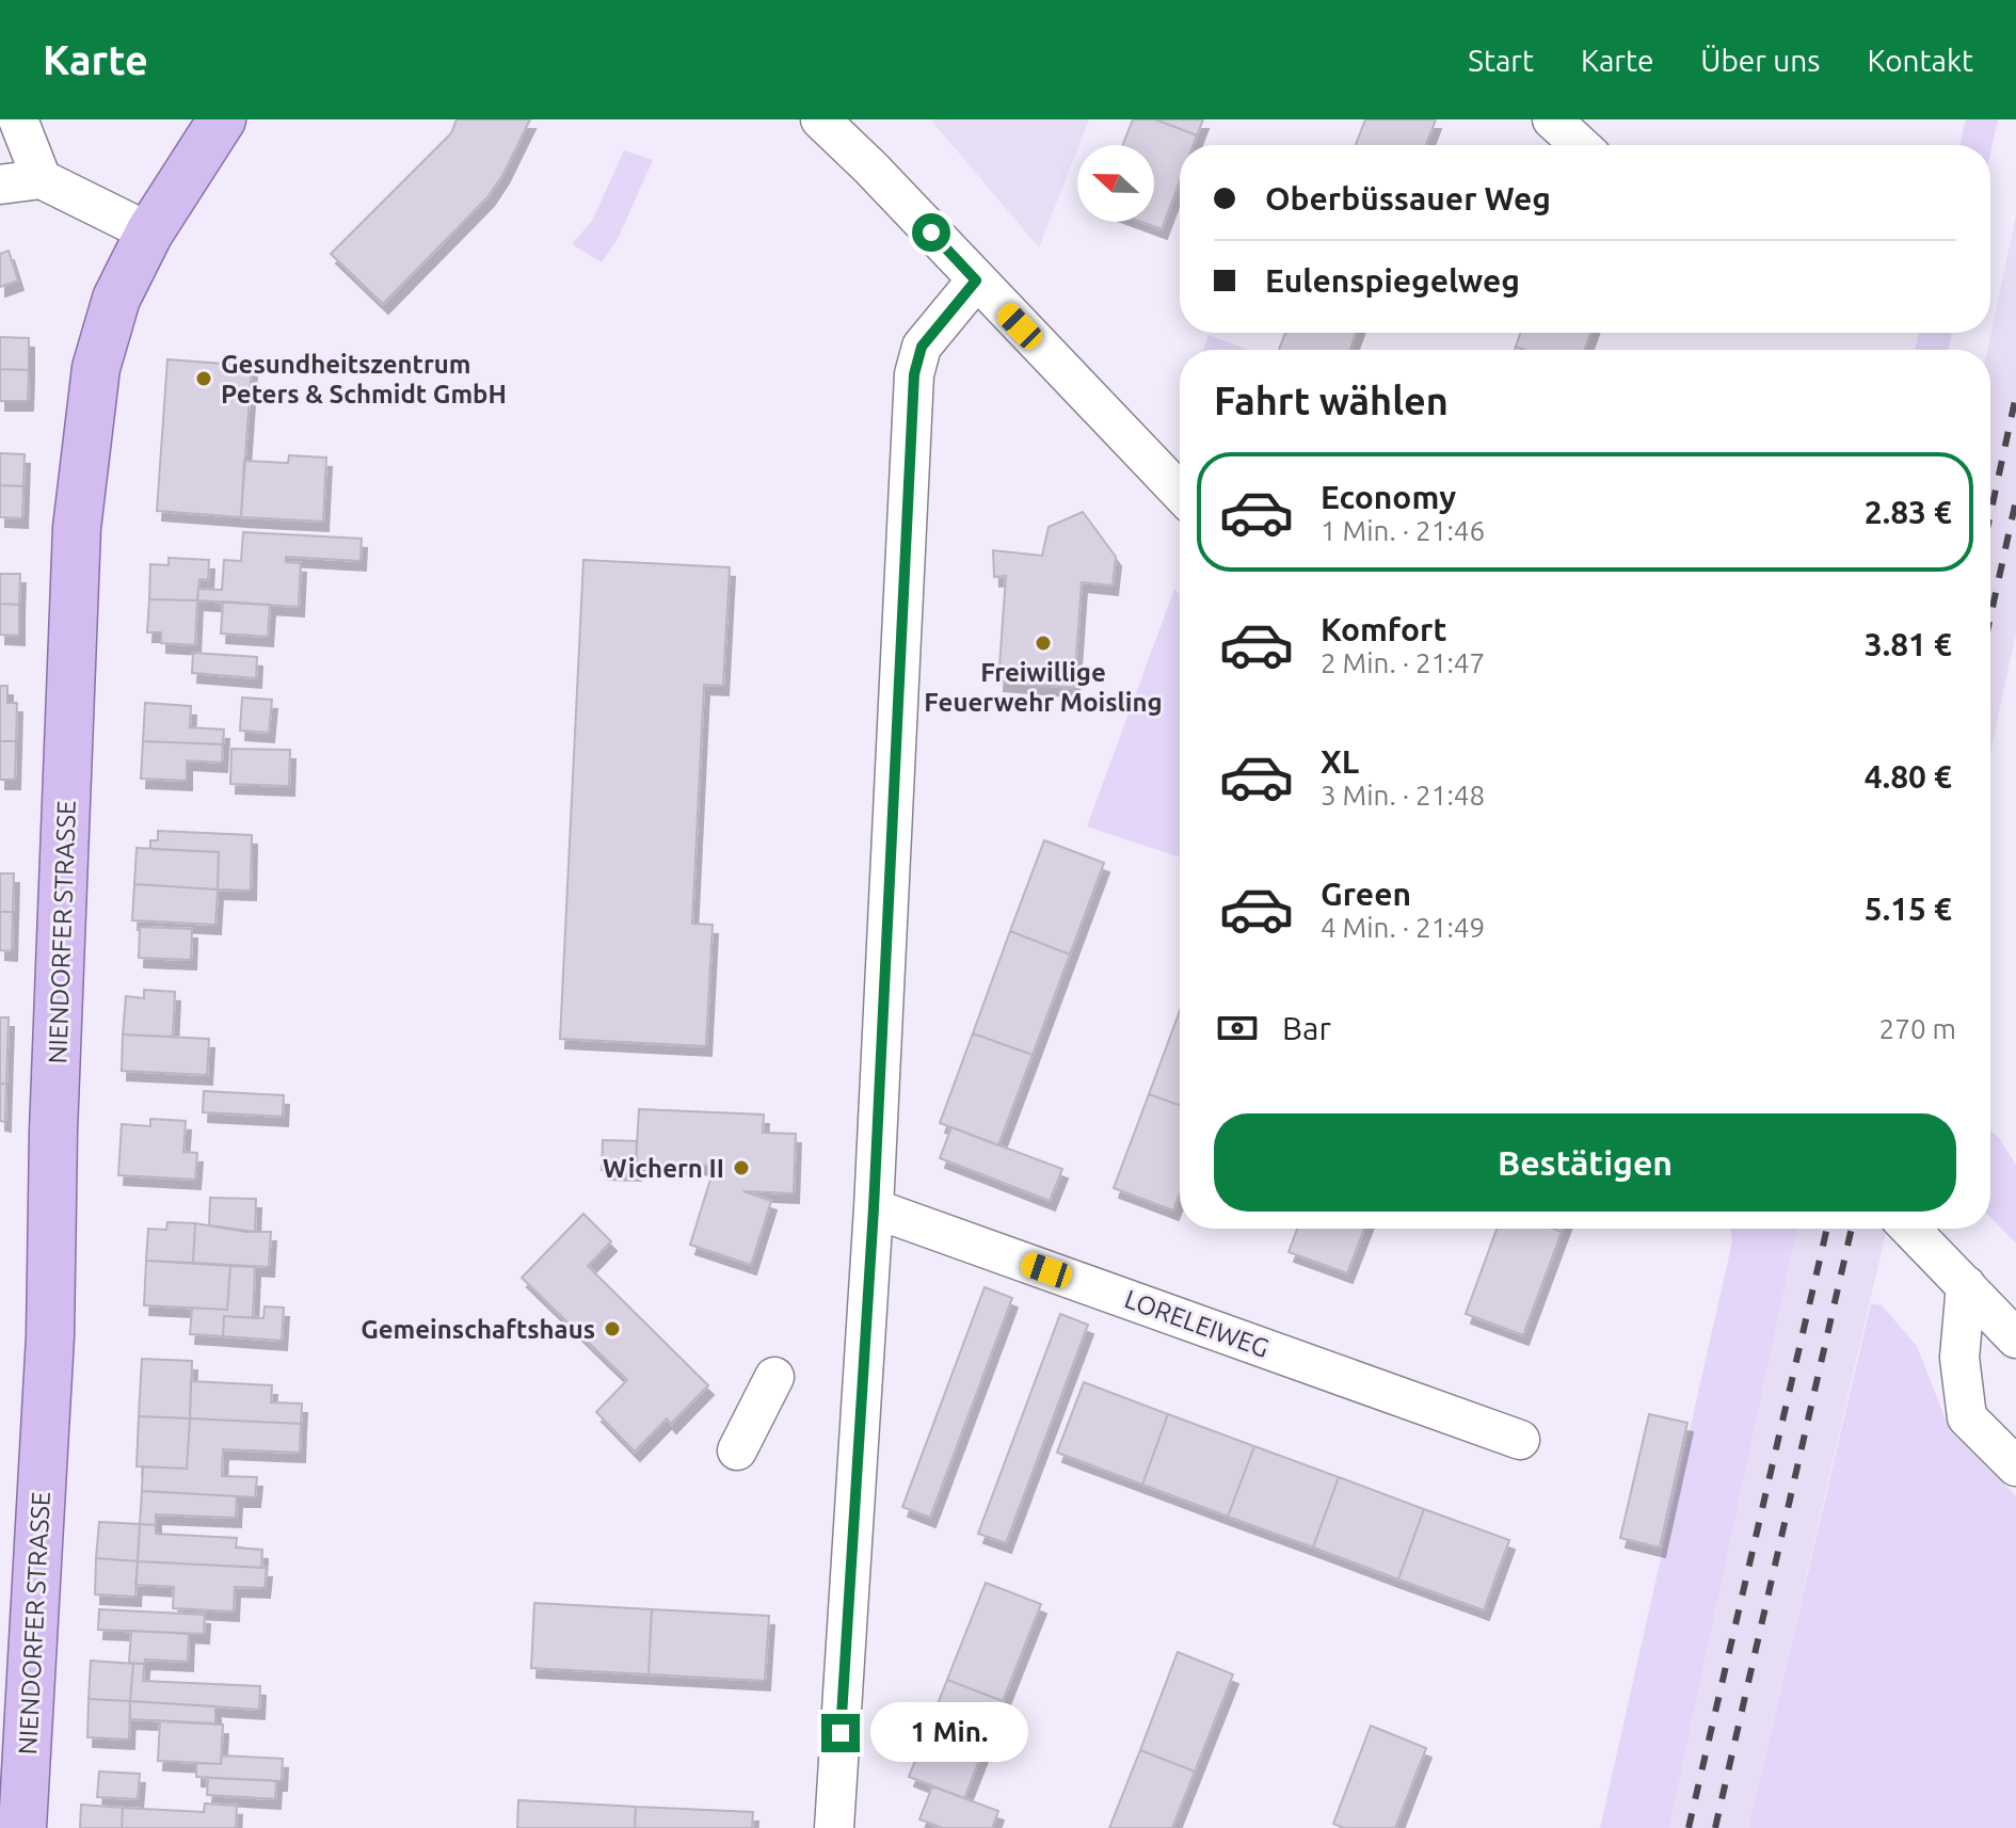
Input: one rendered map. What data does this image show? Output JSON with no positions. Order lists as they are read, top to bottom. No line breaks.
{"streets":{"main road":["NIENDORFER STRASSE"],"street":["LORELEIWEG"]},"places":["Gesundheitszentrum Peters & Schmidt GmbH","Freiwillige Feuerwehr Moisling","Wichern II","Gemeinschaftshaus"],"north":"left","page":{"header":"Karte","nav":["Start","Karte","Über uns","Kontakt"],"banner":["Oberbüssauer Weg","Eulenspiegelweg"],"heading":"Fahrt wählen","list":[{"name":"Economy","note":"1 Min. · 21:46","value":"2.83 €"},{"name":"Komfort","note":"2 Min. · 21:47","value":"3.81 €"},{"name":"XL","note":"3 Min. · 21:48","value":"4.80 €"},{"name":"Green","note":"4 Min. · 21:49","value":"5.15 €"}],"pay":["Bar","270 m"],"buttons":"Bestätigen","bubble":"1 Min."}}
